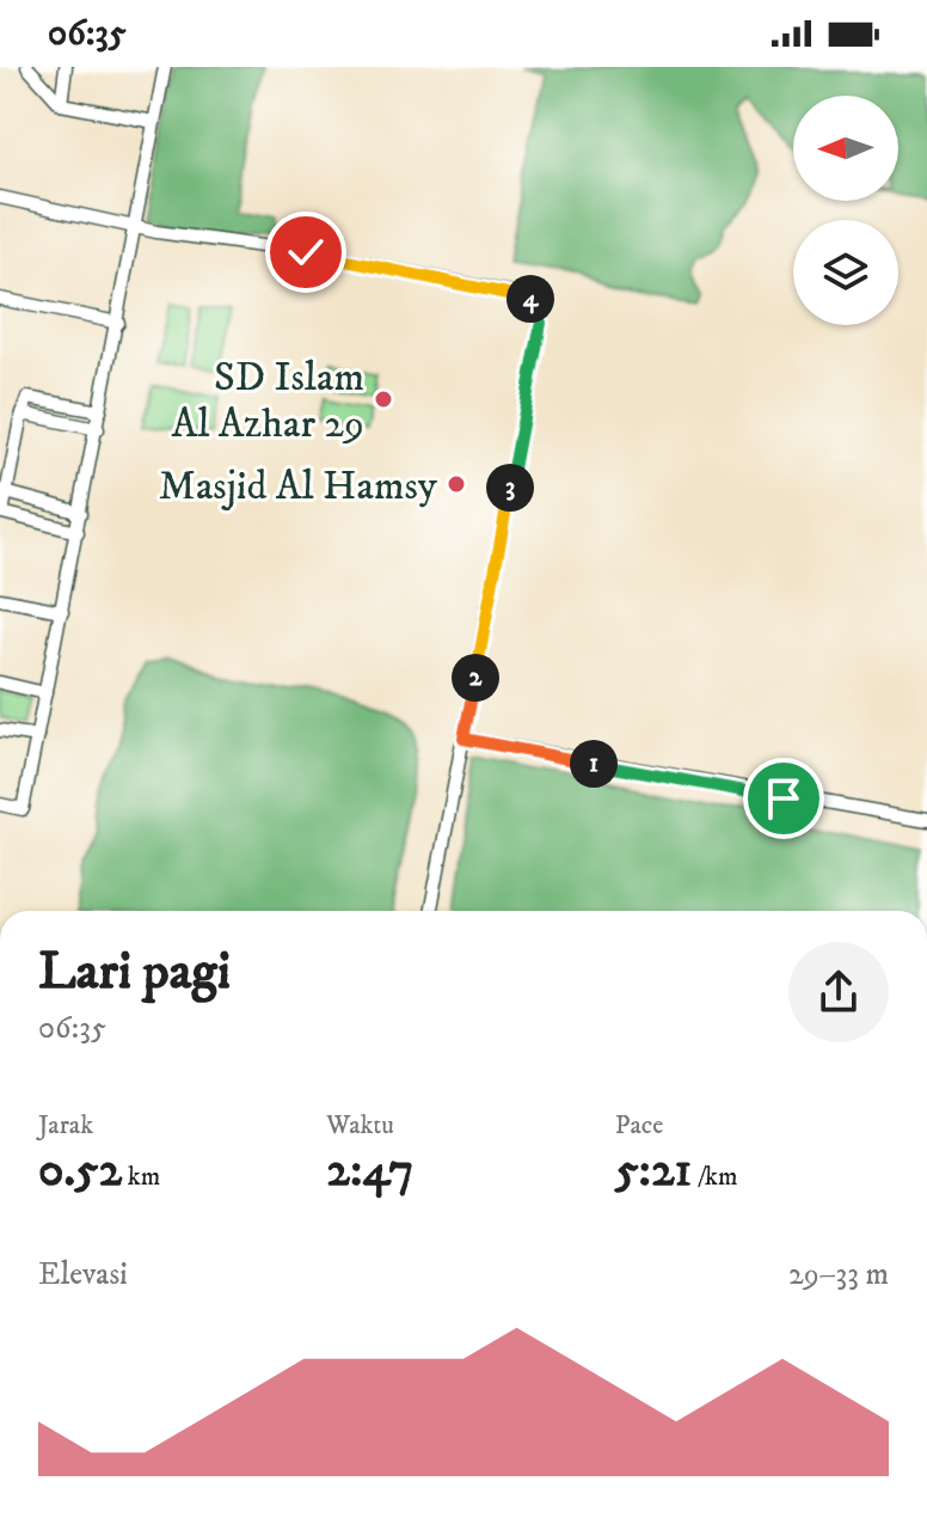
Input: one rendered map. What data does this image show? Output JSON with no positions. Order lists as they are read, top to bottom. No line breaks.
{"places":["SD Islam Al Azhar 29","Masjid Al Hamsy"],"north":"left","page":{"status":"06:35","pins":["4","3","2","1"],"heading":["Lari pagi","06:35"],"stats":[["Jarak","0.52 km"],["Waktu","2:47"],["Pace","5:21 /km"]],"chart":["Elevasi","29–33 m"]}}
